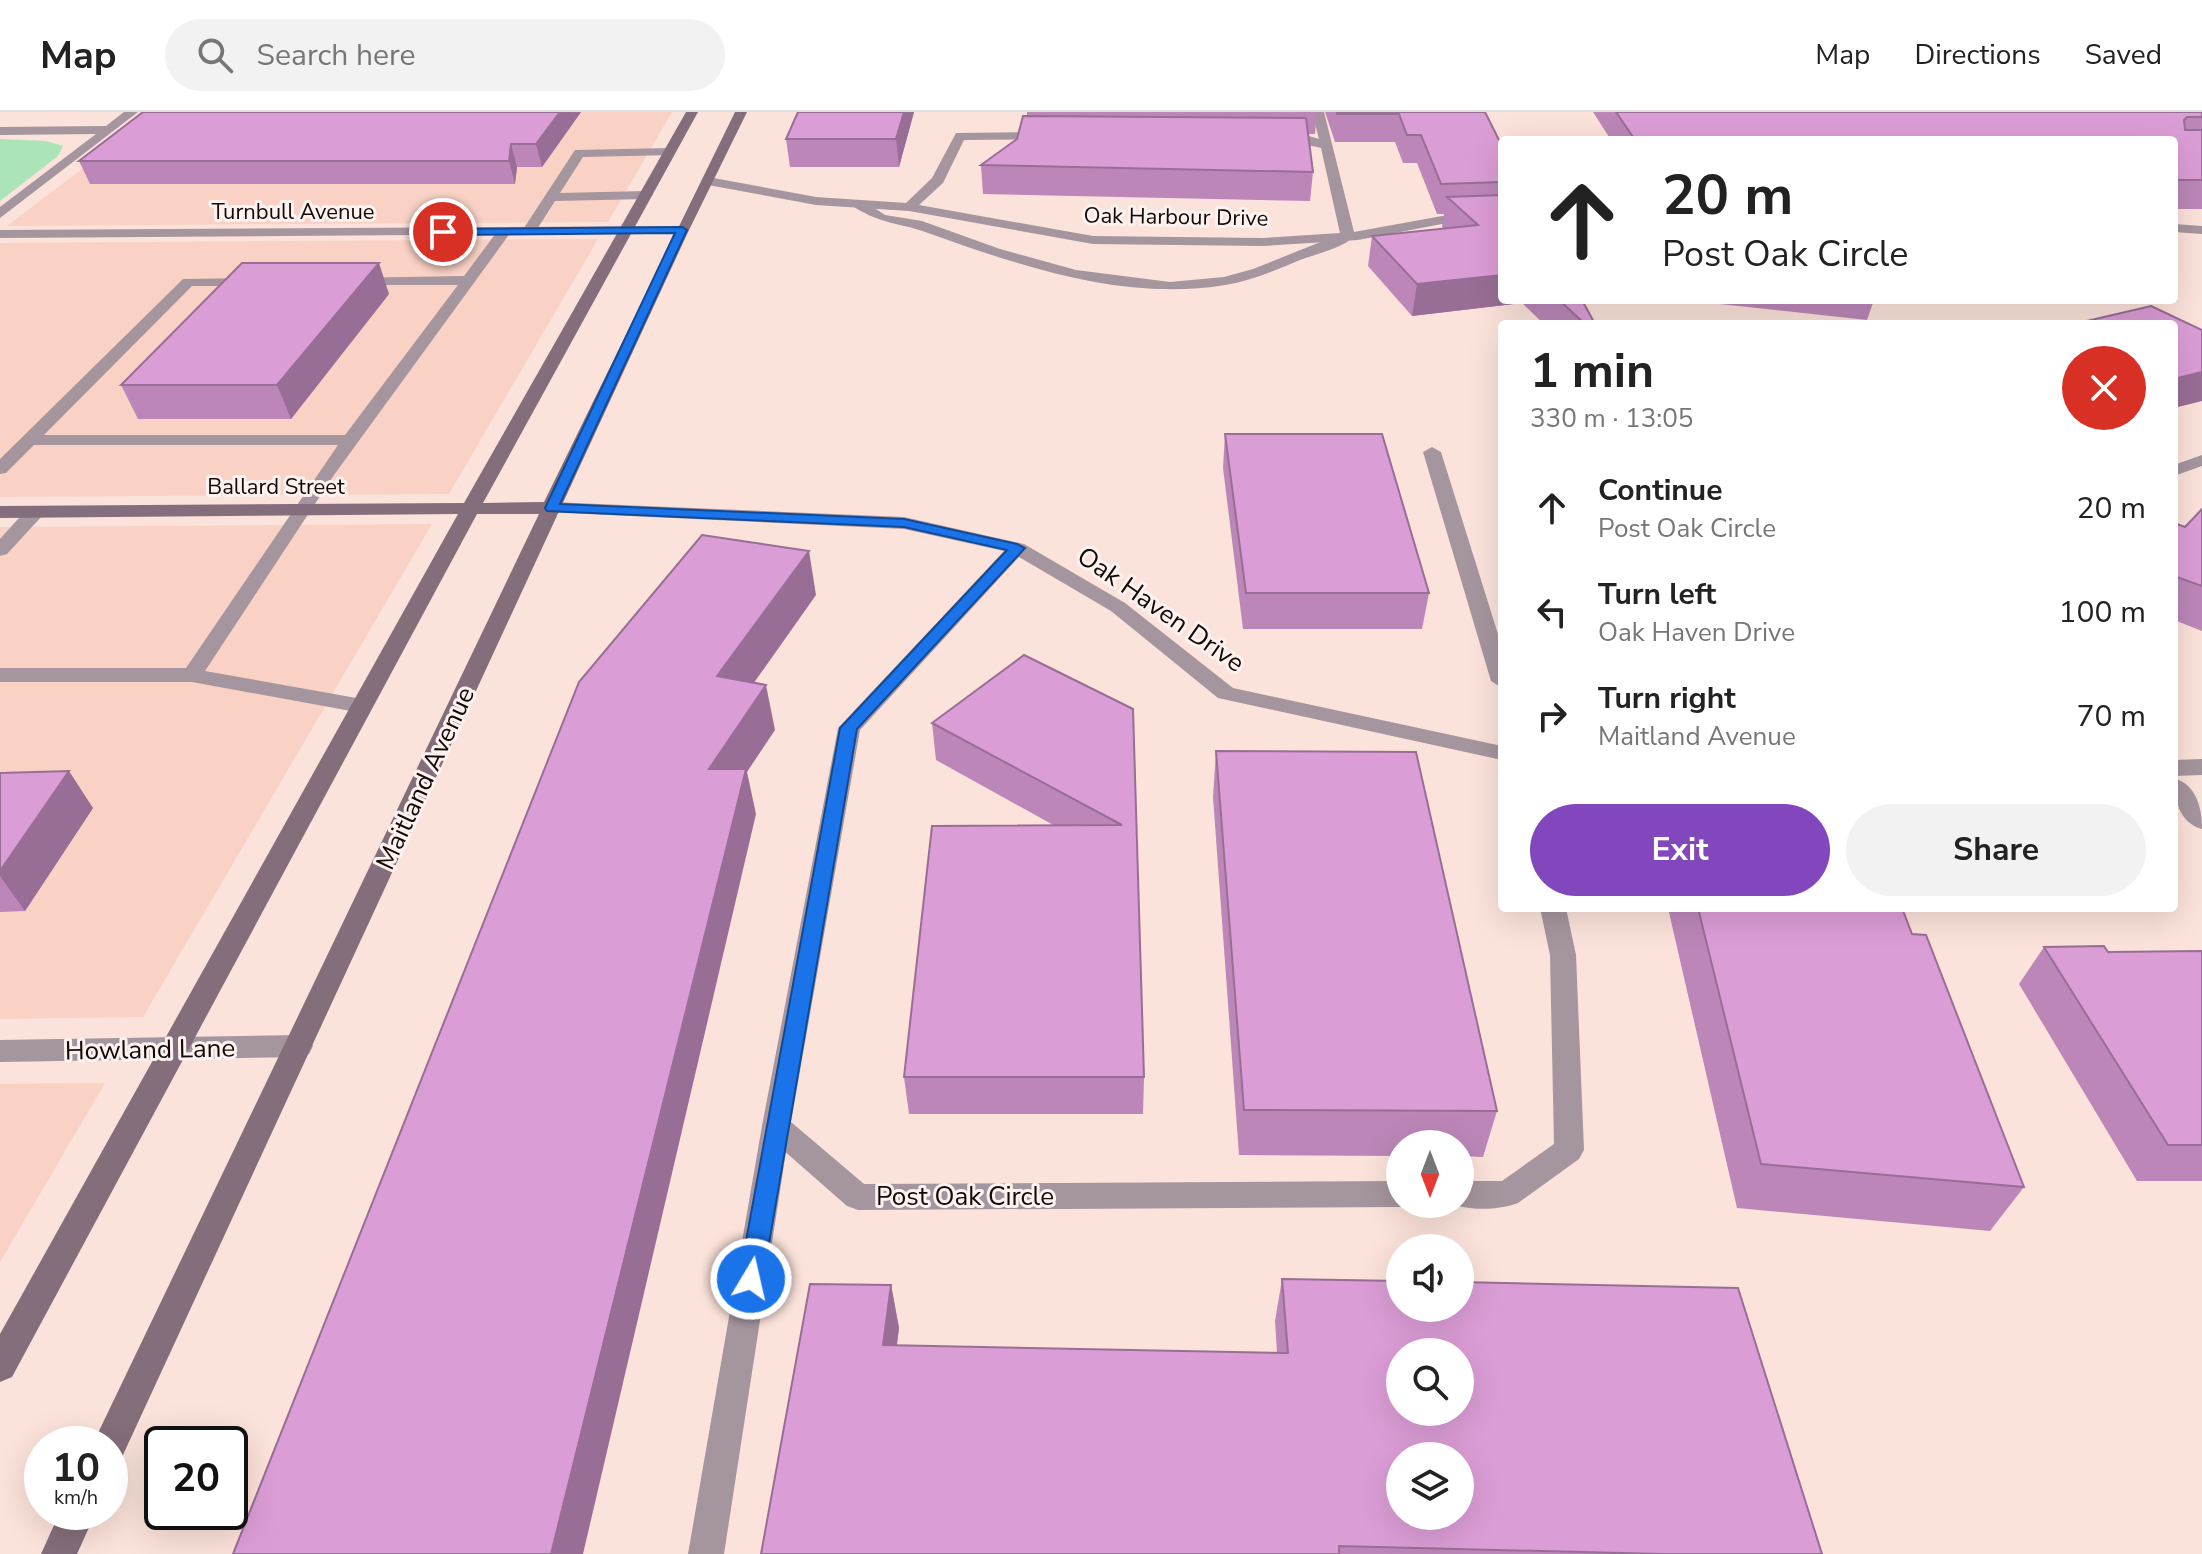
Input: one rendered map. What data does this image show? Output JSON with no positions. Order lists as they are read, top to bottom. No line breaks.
{"streets":{"main road":["Ballard Street","Maitland Avenue"],"street":["Turnbull Avenue","Oak Harbour Drive","Oak Haven Drive","Howland Lane","Post Oak Circle"]},"crossings":[["Turnbull Avenue","Maitland Avenue"],["Oak Harbour Drive","Maitland Avenue"],["Ballard Street","Oak Haven Drive"],["Ballard Street","Maitland Avenue"],["Oak Haven Drive","Maitland Avenue"],["Maitland Avenue","Howland Lane"]],"north":"bottom","page":{"header":"Map","search":"Search here","nav":["Map","Directions","Saved"],"turn":["20 m","Post Oak Circle"],"heading":["1 min","330 m · 13:05"],"list":[{"name":"Continue","note":"Post Oak Circle","value":"20 m"},{"name":"Turn left","note":"Oak Haven Drive","value":"100 m"},{"name":"Turn right","note":"Maitland Avenue","value":"70 m"}],"buttons":["Exit","Share"],"speed":"10 km/h","limit":"20"}}
